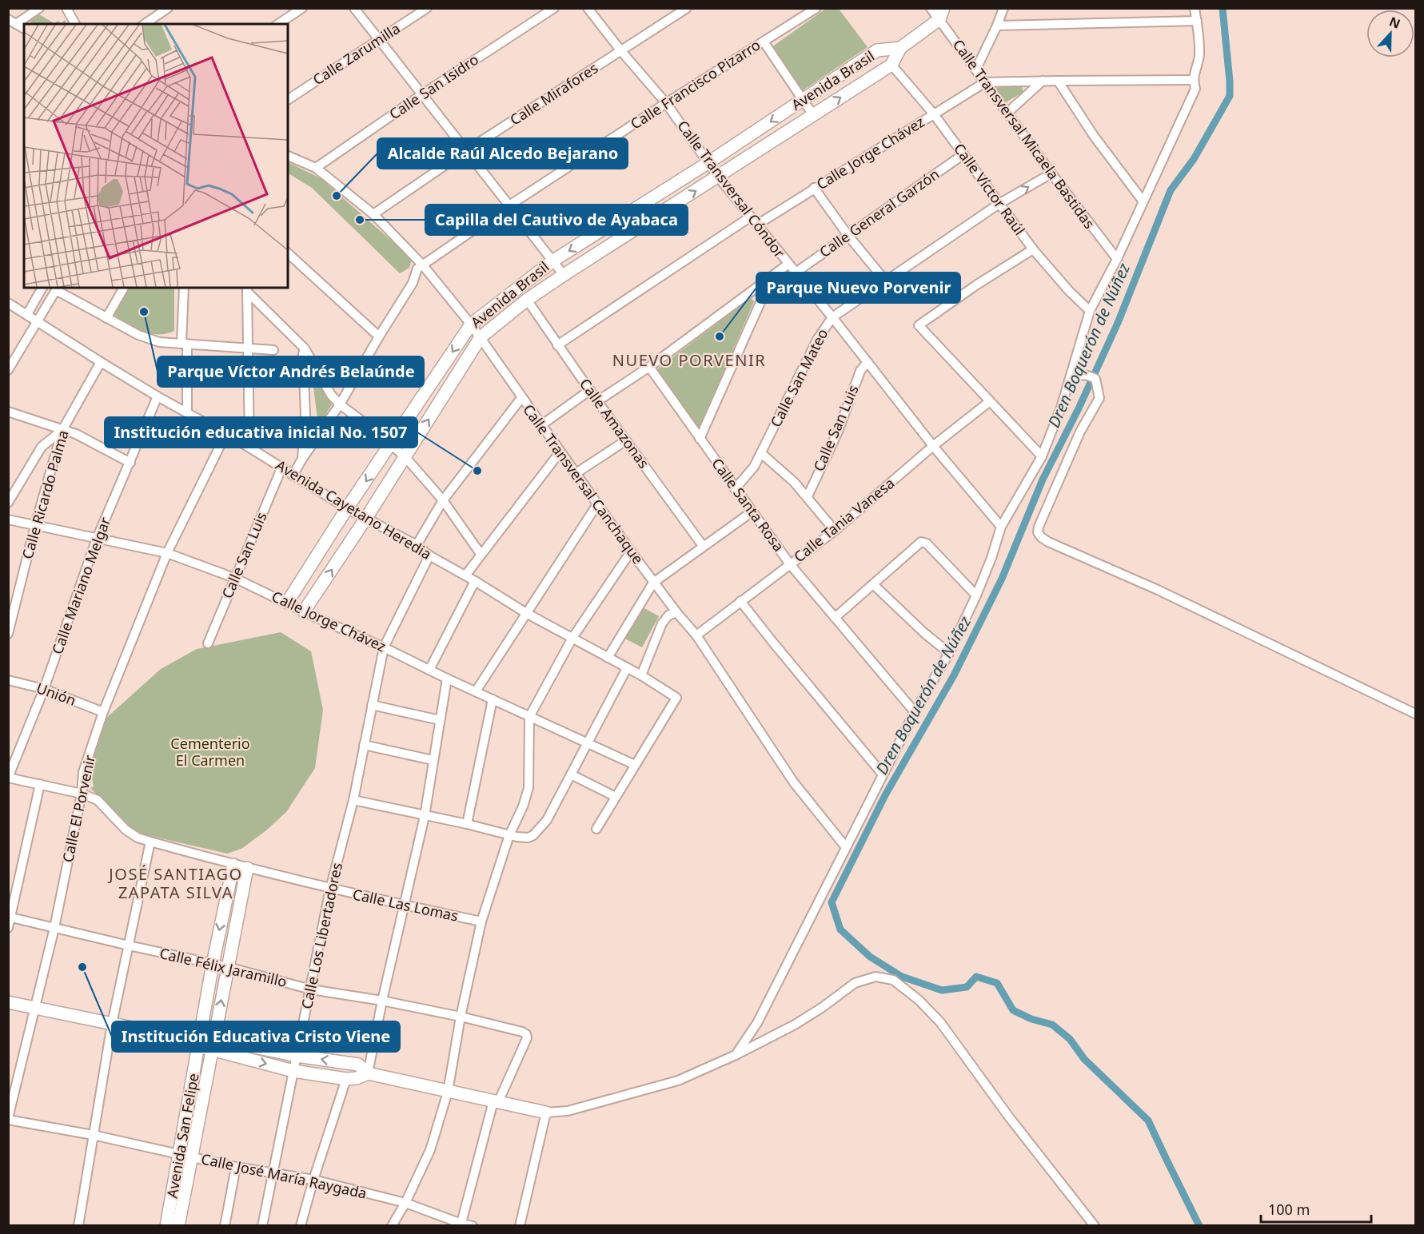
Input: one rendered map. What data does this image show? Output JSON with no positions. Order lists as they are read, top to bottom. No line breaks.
{"streets":{"street":["Calle Zarumilla","Avenida Brasil","Calle Francisco Pizarro","Calle San Isidro","Calle Mirafores","Calle Transversal Micaela Bastidas","Calle Jorge Chávez","Calle Transversal Cóndor","Calle Víctor Raúl","Calle General Garzón","Calle San Mateo","Calle Amazonas","Calle San Luis","Calle Transversal Canchaque","Calle Ricardo Palma","Calle Santa Rosa","Avenida Cayetano Heredia","Calle Tania Vanesa","Calle Mariano Melgar","Unión","Calle El Porvenir","Calle Las Lomas","Calle Los Libertadores","Calle Félix Jaramillo","Avenida San Felipe","Calle José María Raygada"]},"crossings":[["Avenida Brasil","Calle Jorge Chávez"],["Avenida Brasil","Calle Transversal Cóndor"],["Avenida Brasil","Calle Víctor Raúl"],["Avenida Brasil","Calle Amazonas"],["Avenida Brasil","Calle Transversal Canchaque"],["Avenida Brasil","Avenida Cayetano Heredia"],["Calle Francisco Pizarro","Calle Transversal Cóndor"],["Calle Francisco Pizarro","Calle Transversal Canchaque"],["Calle Francisco Pizarro","Avenida Cayetano Heredia"],["Calle San Isidro","Calle Transversal Canchaque"],["Calle Mirafores","Calle Transversal Cóndor"],["Calle Mirafores","Calle Transversal Canchaque"],["Calle Transversal Micaela Bastidas","Calle Jorge Chávez"],["Calle Transversal Micaela Bastidas","Calle San Mateo"],["Calle Jorge Chávez","Calle Transversal Cóndor"],["Calle Jorge Chávez","Calle Víctor Raúl"],["Calle Jorge Chávez","Calle San Luis"],["Calle Jorge Chávez","Calle Ricardo Palma"],["Calle Jorge Chávez","Avenida Cayetano Heredia"],["Calle Jorge Chávez","Calle Mariano Melgar"],["Calle Jorge Chávez","Calle El Porvenir"],["Calle Jorge Chávez","Calle Los Libertadores"],["Calle Transversal Cóndor","Calle General Garzón"],["Calle Transversal Cóndor","Calle San Mateo"],["Calle Transversal Cóndor","Calle San Luis"],["Calle Transversal Cóndor","Calle Tania Vanesa"],["Calle Víctor Raúl","Calle General Garzón"],["Calle Víctor Raúl","Calle San Mateo"],["Calle San Mateo","Calle Santa Rosa"],["Calle San Luis","Avenida Cayetano Heredia"],["Calle Transversal Canchaque","Calle Tania Vanesa"],["Calle Ricardo Palma","Avenida Cayetano Heredia"],["Calle Santa Rosa","Calle Tania Vanesa"],["Avenida Cayetano Heredia","Calle Mariano Melgar"],["Avenida Cayetano Heredia","Calle El Porvenir"],["Avenida Cayetano Heredia","Calle Los Libertadores"],["Calle Mariano Melgar","Unión"],["Calle Mariano Melgar","Calle Las Lomas"],["Unión","Calle El Porvenir"],["Calle El Porvenir","Calle Las Lomas"],["Calle El Porvenir","Calle Félix Jaramillo"],["Calle El Porvenir","Calle José María Raygada"],["Calle Las Lomas","Calle Los Libertadores"],["Calle Las Lomas","Avenida San Felipe"],["Calle Los Libertadores","Calle Félix Jaramillo"],["Calle Los Libertadores","Calle José María Raygada"],["Calle Félix Jaramillo","Avenida San Felipe"],["Avenida San Felipe","Calle José María Raygada"]],"districts":["NUEVO PORVENIR","JOSÉ SANTIAGO ZAPATA SILVA"],"water":["Dren Boquerón de Núñez"],"parks":["Cementerio El Carmen"],"places":["Alcalde Raúl Alcedo Bejarano","Capilla del Cautivo de Ayabaca","Parque Víctor Andrés Belaúnde","Parque Nuevo Porvenir","Institución educativa inicial No. 1507","Institución Educativa Cristo Viene"],"scale_bar":"100 m","north":"top"}
